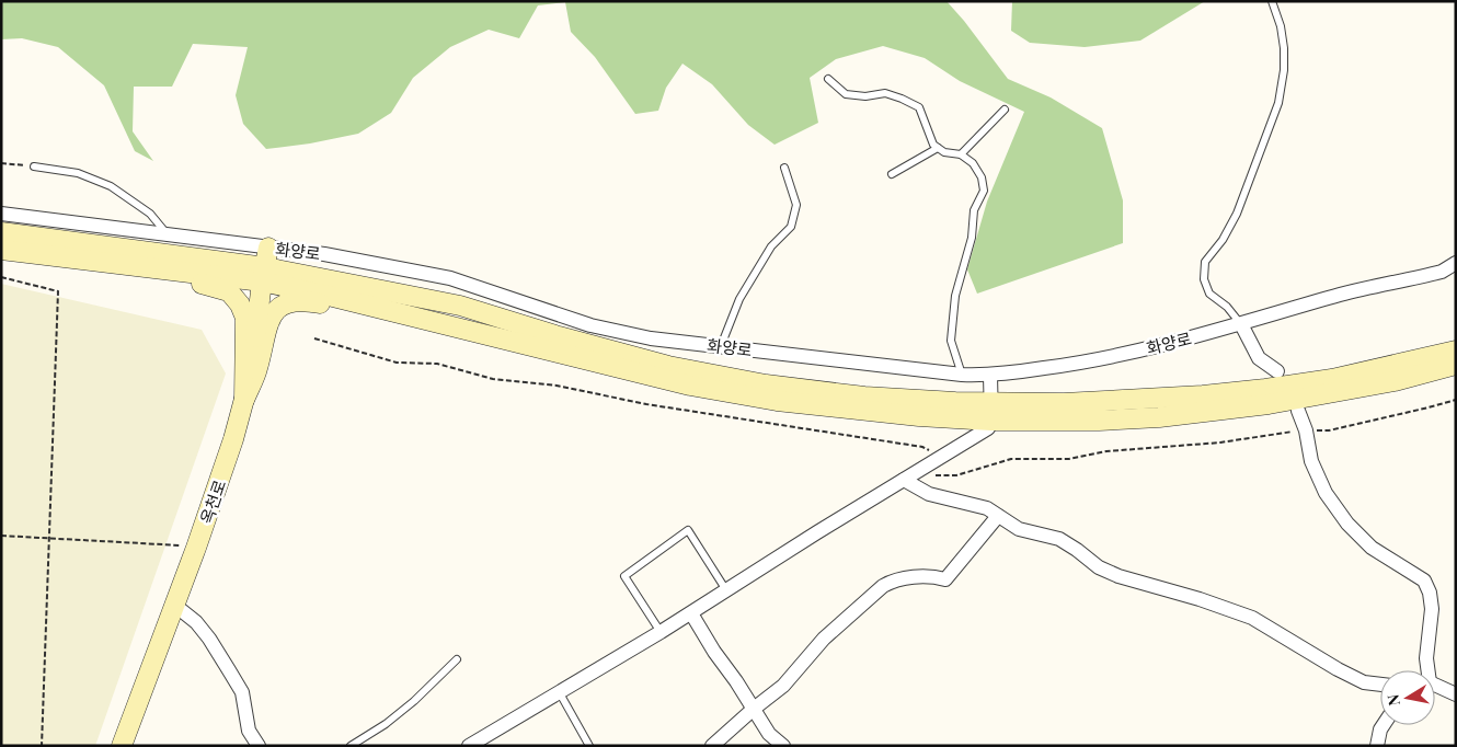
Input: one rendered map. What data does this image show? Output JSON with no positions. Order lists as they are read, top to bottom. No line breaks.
{"streets":{"main road":["화양로","옥천로"]},"crossings":[["화양로","옥천로"]],"north":"left"}
